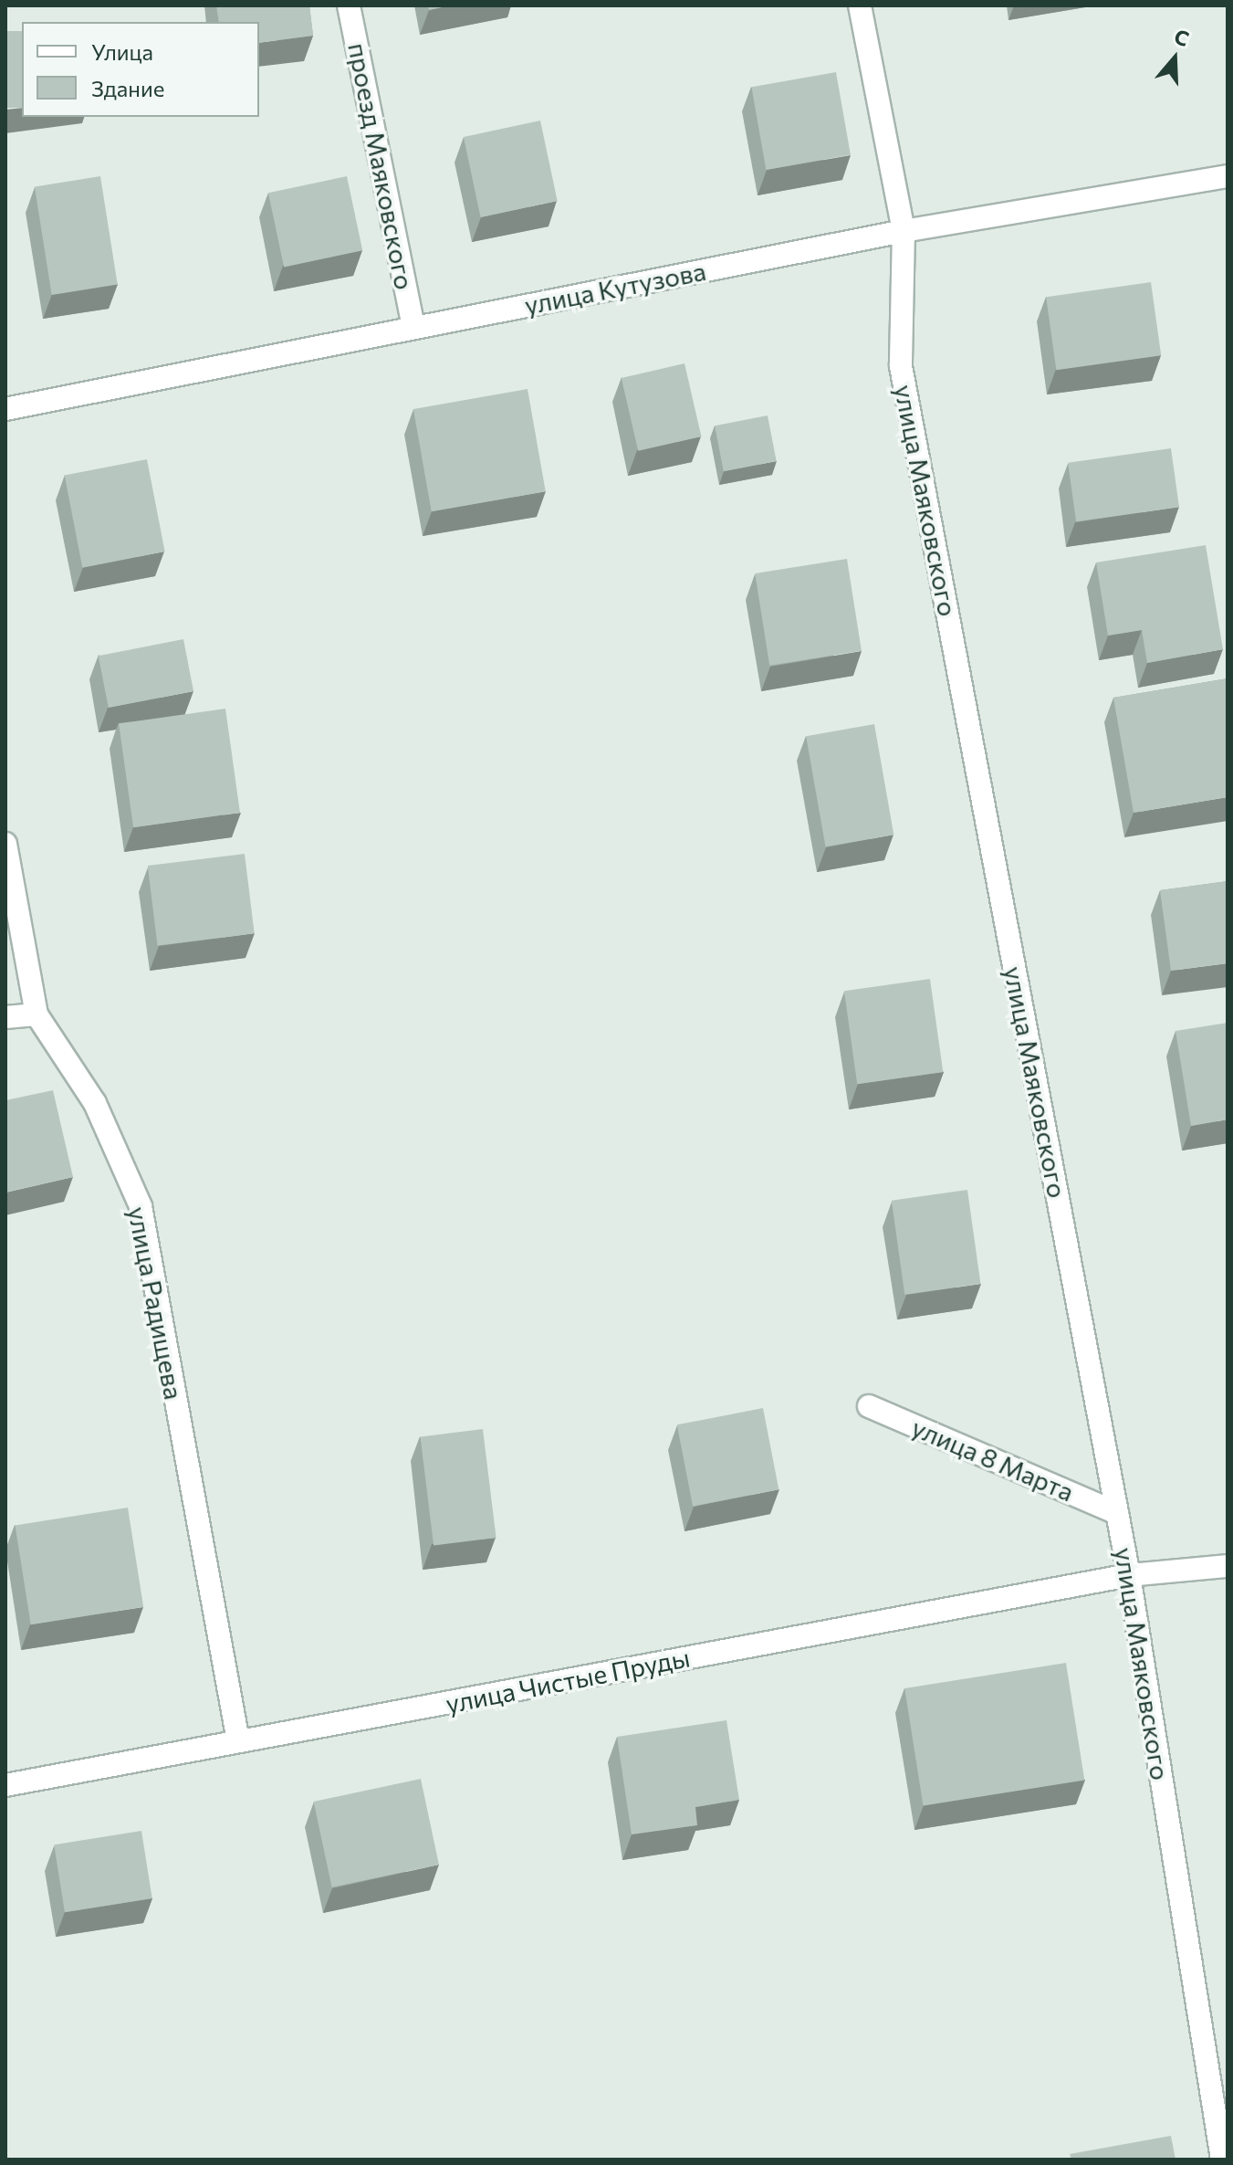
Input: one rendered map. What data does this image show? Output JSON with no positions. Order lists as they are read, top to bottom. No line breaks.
{"streets":{"street":["проезд Маяковского","улица Кутузова","улица Маяковского","улица Радищева","улица 8 Марта","улица Чистые Пруды"]},"crossings":[["проезд Маяковского","улица Кутузова"],["улица Кутузова","улица Маяковского"],["улица Маяковского","улица 8 Марта"],["улица Маяковского","улица Чистые Пруды"],["улица Радищева","улица Чистые Пруды"]],"legend":["Улица","Здание"],"north":"top"}
